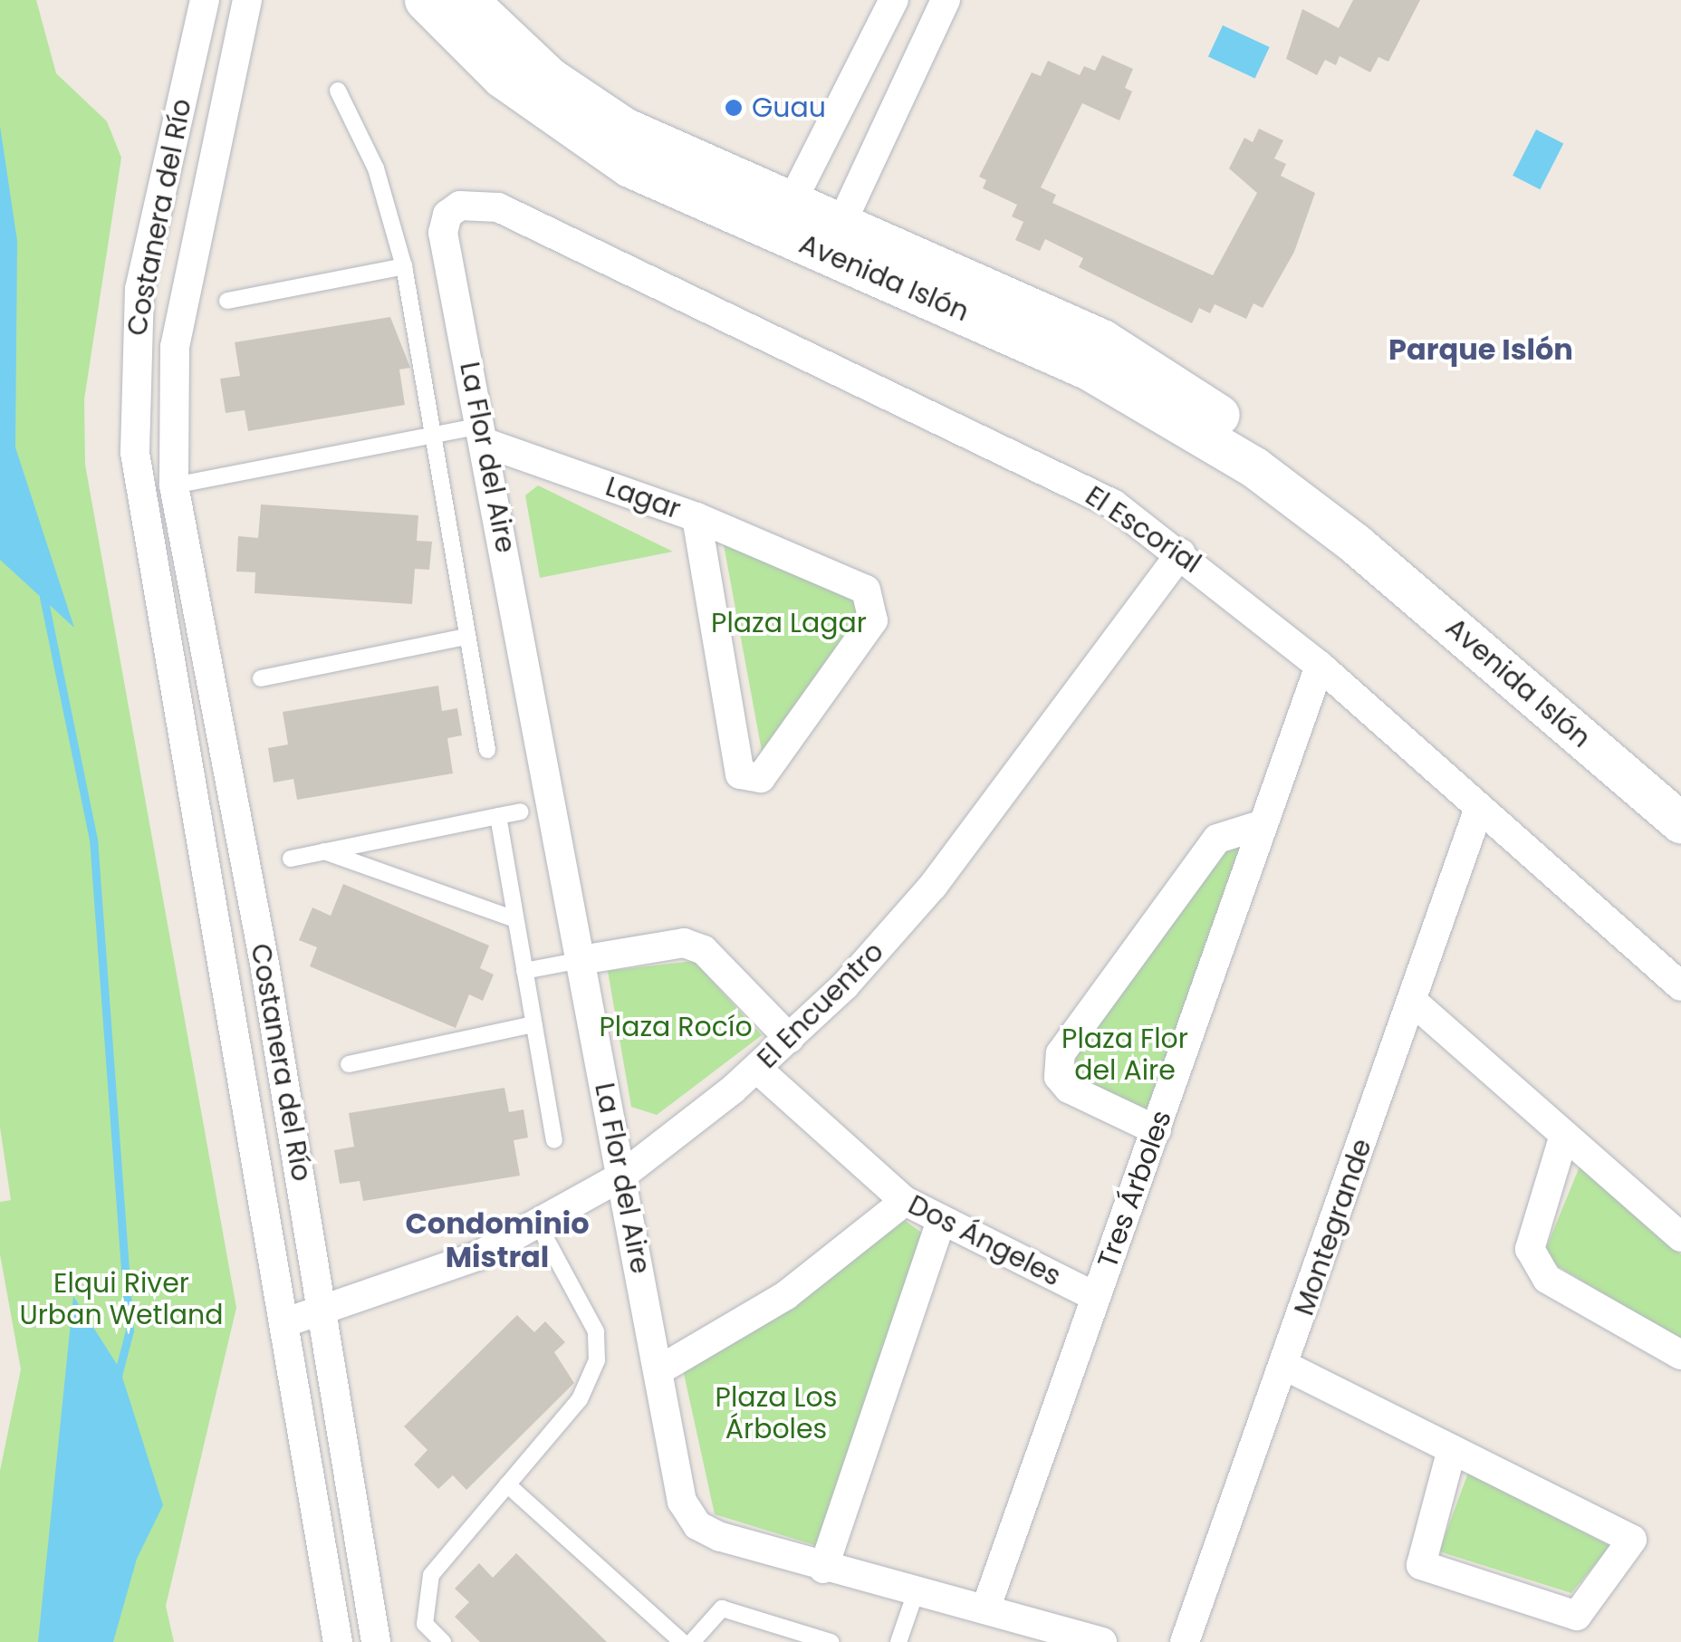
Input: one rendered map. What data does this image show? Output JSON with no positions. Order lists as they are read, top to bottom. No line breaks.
{"streets":{"main road":["Avenida Islón"],"street":["Costanera del Río","La Flor del Aire","Lagar","El Escorial","El Encuentro","Tres Árboles","Montegrande","Dos Ángeles"]},"crossings":[["Costanera del Río","El Encuentro"],["La Flor del Aire","Lagar"],["La Flor del Aire","El Escorial"],["La Flor del Aire","El Encuentro"],["La Flor del Aire","Tres Árboles"],["El Escorial","El Encuentro"],["El Escorial","Tres Árboles"],["El Escorial","Montegrande"],["El Encuentro","Dos Ángeles"],["Tres Árboles","Dos Ángeles"]],"districts":["Parque Islón","Condominio Mistral"],"parks":["Plaza Lagar","Plaza Rocío","Plaza Flor del Aire","Elqui River Urban Wetland","Plaza Los Árboles"],"places":["Guau"]}
